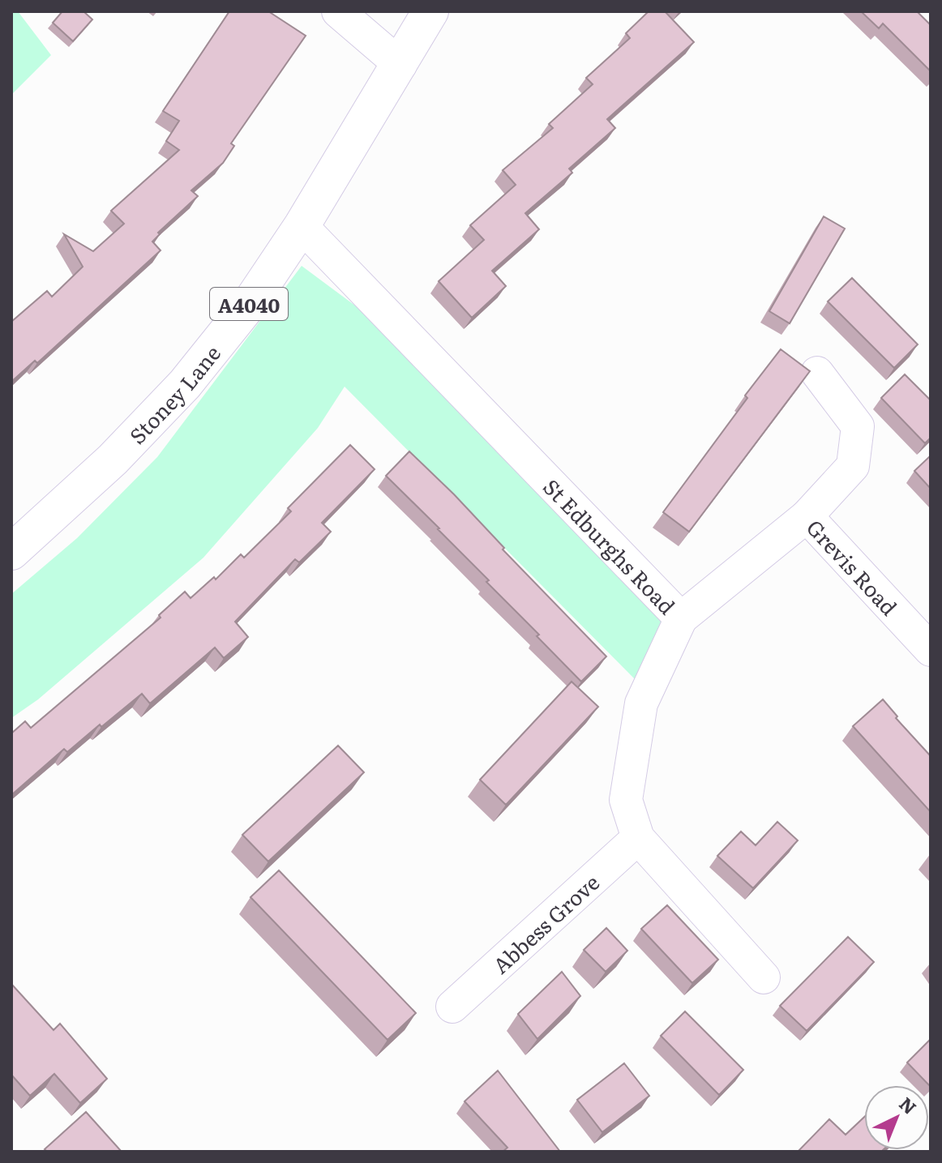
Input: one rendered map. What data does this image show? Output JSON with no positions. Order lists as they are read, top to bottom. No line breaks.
{"streets":{"main road":["A4040","Stoney Lane"],"street":["St Edburghs Road","Grevis Road","Abbess Grove"]},"crossings":[["Stoney Lane","St Edburghs Road"],["St Edburghs Road","Grevis Road"],["St Edburghs Road","Abbess Grove"]],"north":"top right"}
